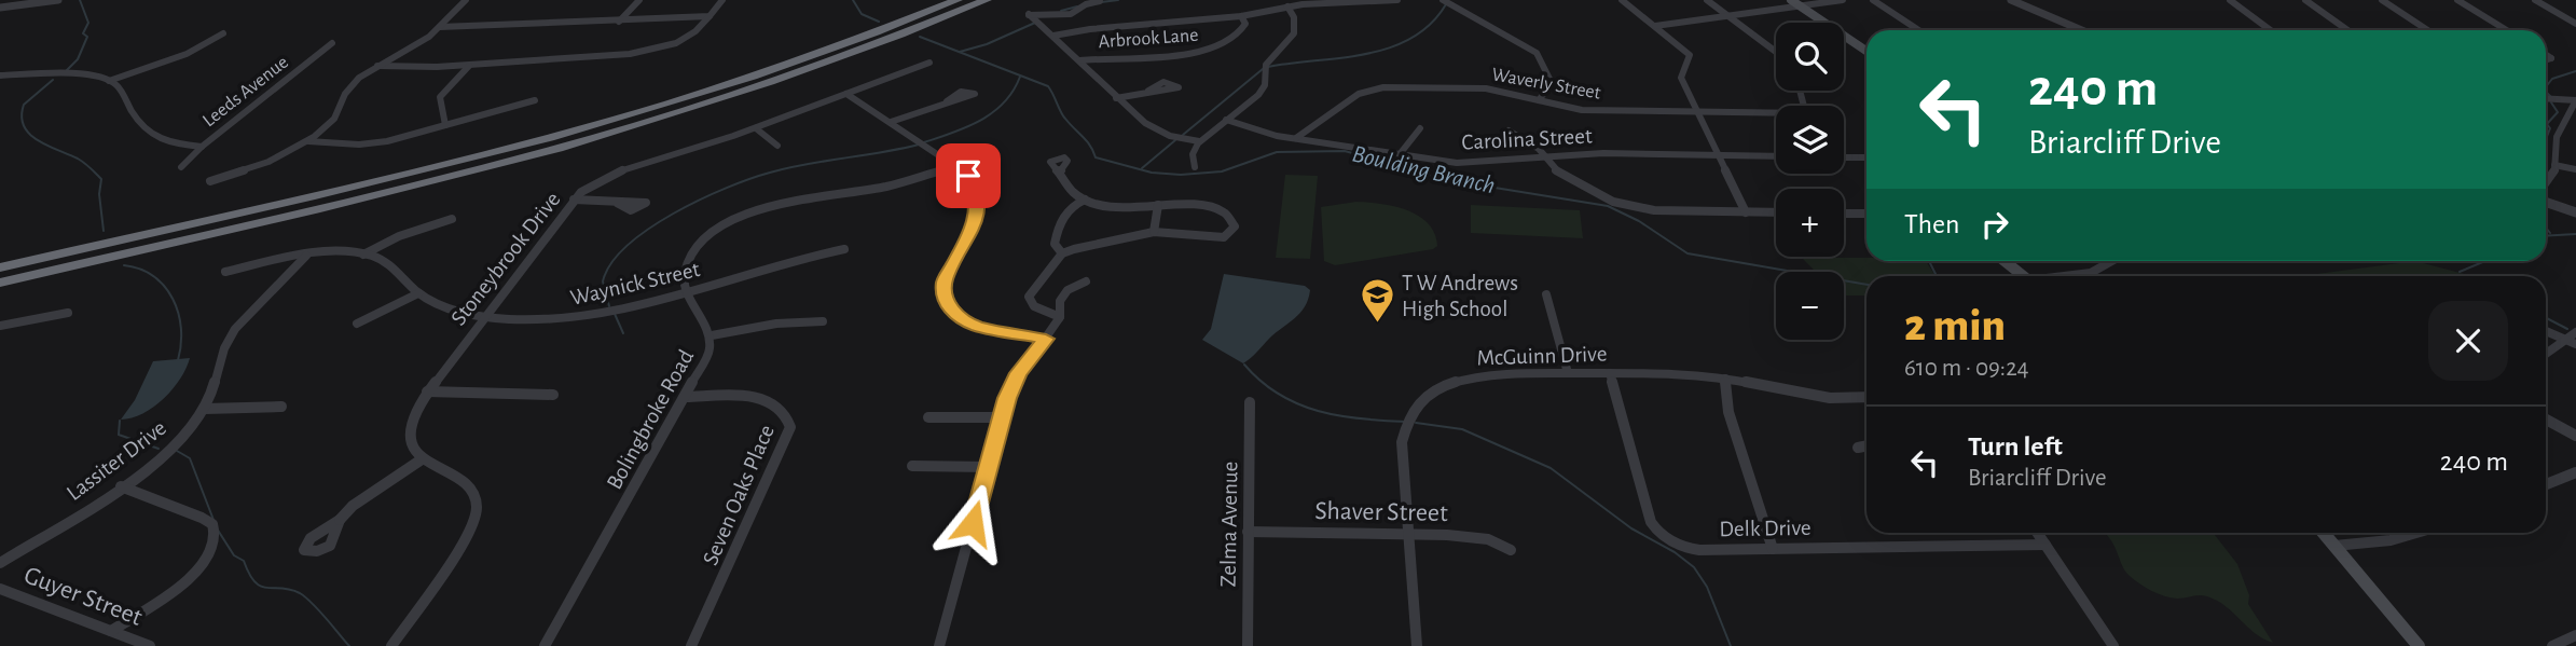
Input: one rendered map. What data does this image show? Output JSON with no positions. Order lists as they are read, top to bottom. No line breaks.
{"streets":{"street":["Arbrook Lane","Waverly Street","Leeds Avenue","Carolina Street","Stoneybrook Drive","Waynick Street","McGuinn Drive","Bolingbroke Road","Lassiter Drive","Seven Oaks Place","Shaver Street","Zelma Avenue","Delk Drive","Guyer Street"]},"crossings":[["Waverly Street","Carolina Street"],["Stoneybrook Drive","Waynick Street"],["Waynick Street","Bolingbroke Road"],["Waynick Street","Lassiter Drive"],["McGuinn Drive","Shaver Street"],["McGuinn Drive","Delk Drive"],["Bolingbroke Road","Seven Oaks Place"],["Shaver Street","Zelma Avenue"]],"water":["Boulding Branch"],"places":{"school or university":["T W Andrews High School"]},"page":{"map_buttons":["+","−"],"turn":["240 m","Briarcliff Drive"],"then":"Then","heading":["2 min","610 m · 09:24"],"list":[{"name":"Turn left","note":"Briarcliff Drive","value":"240 m"}]}}
